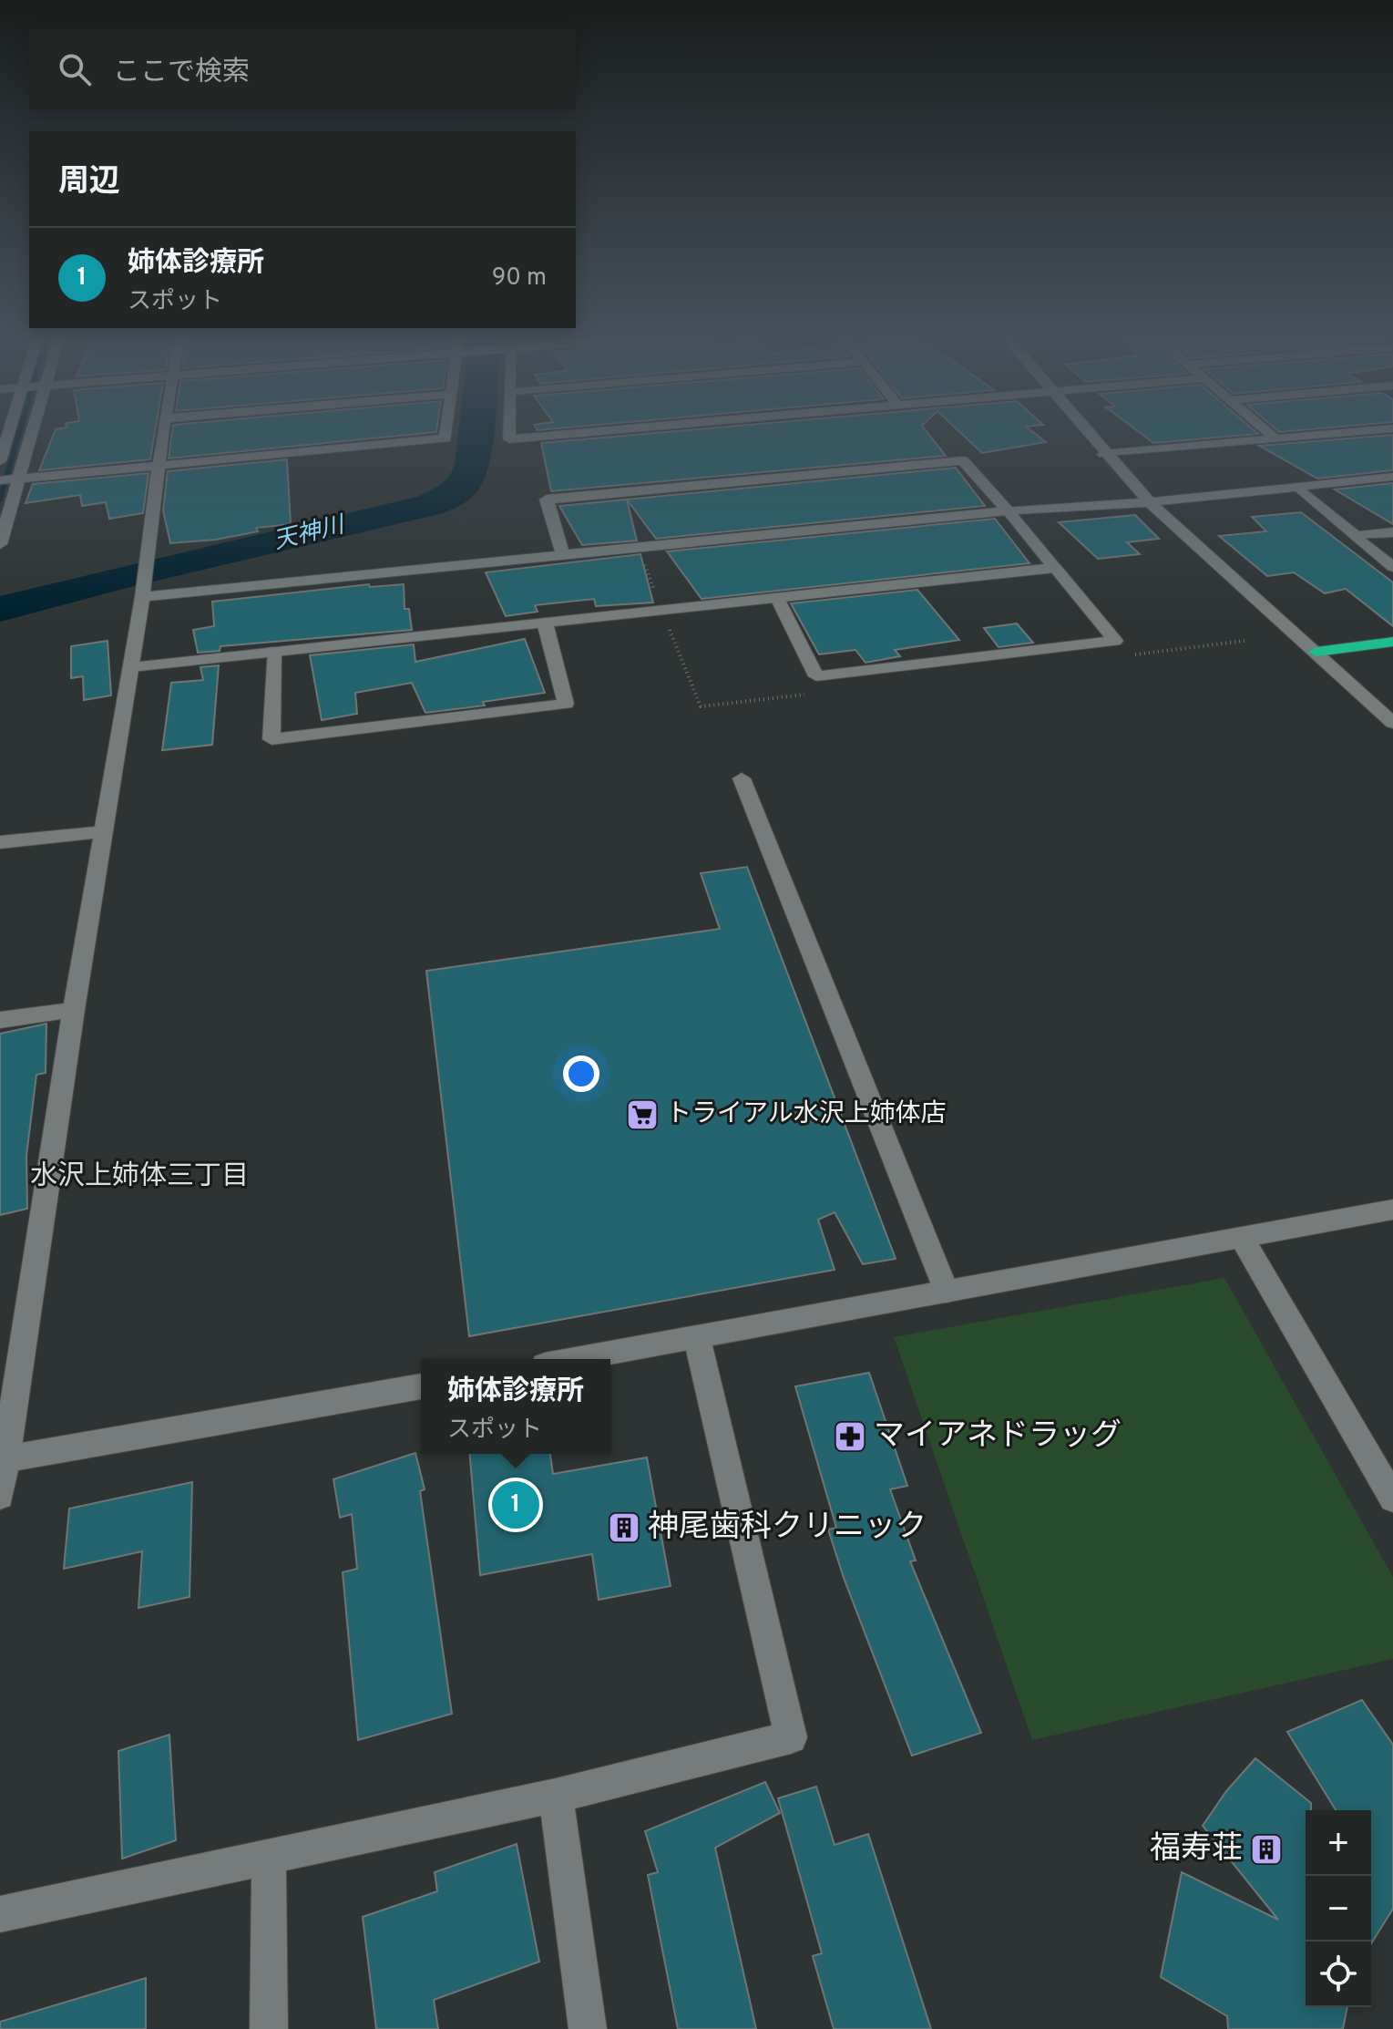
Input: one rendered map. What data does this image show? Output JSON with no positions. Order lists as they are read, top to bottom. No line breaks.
{"districts":["水沢上姉体三丁目"],"water":["天神川"],"places":{"supermarket":["トライアル水沢上姉体店"],"pharmacy":["マイアネドラッグ"],"building":["神尾歯科クリニック","福寿荘"]},"page":{"search":"ここで検索","heading":"周辺","list":[{"mark":"1","name":"姉体診療所","note":"スポット","value":"90 m"}],"popup":["姉体診療所","スポット"],"pins":"1","map_buttons":["+","−"]}}
